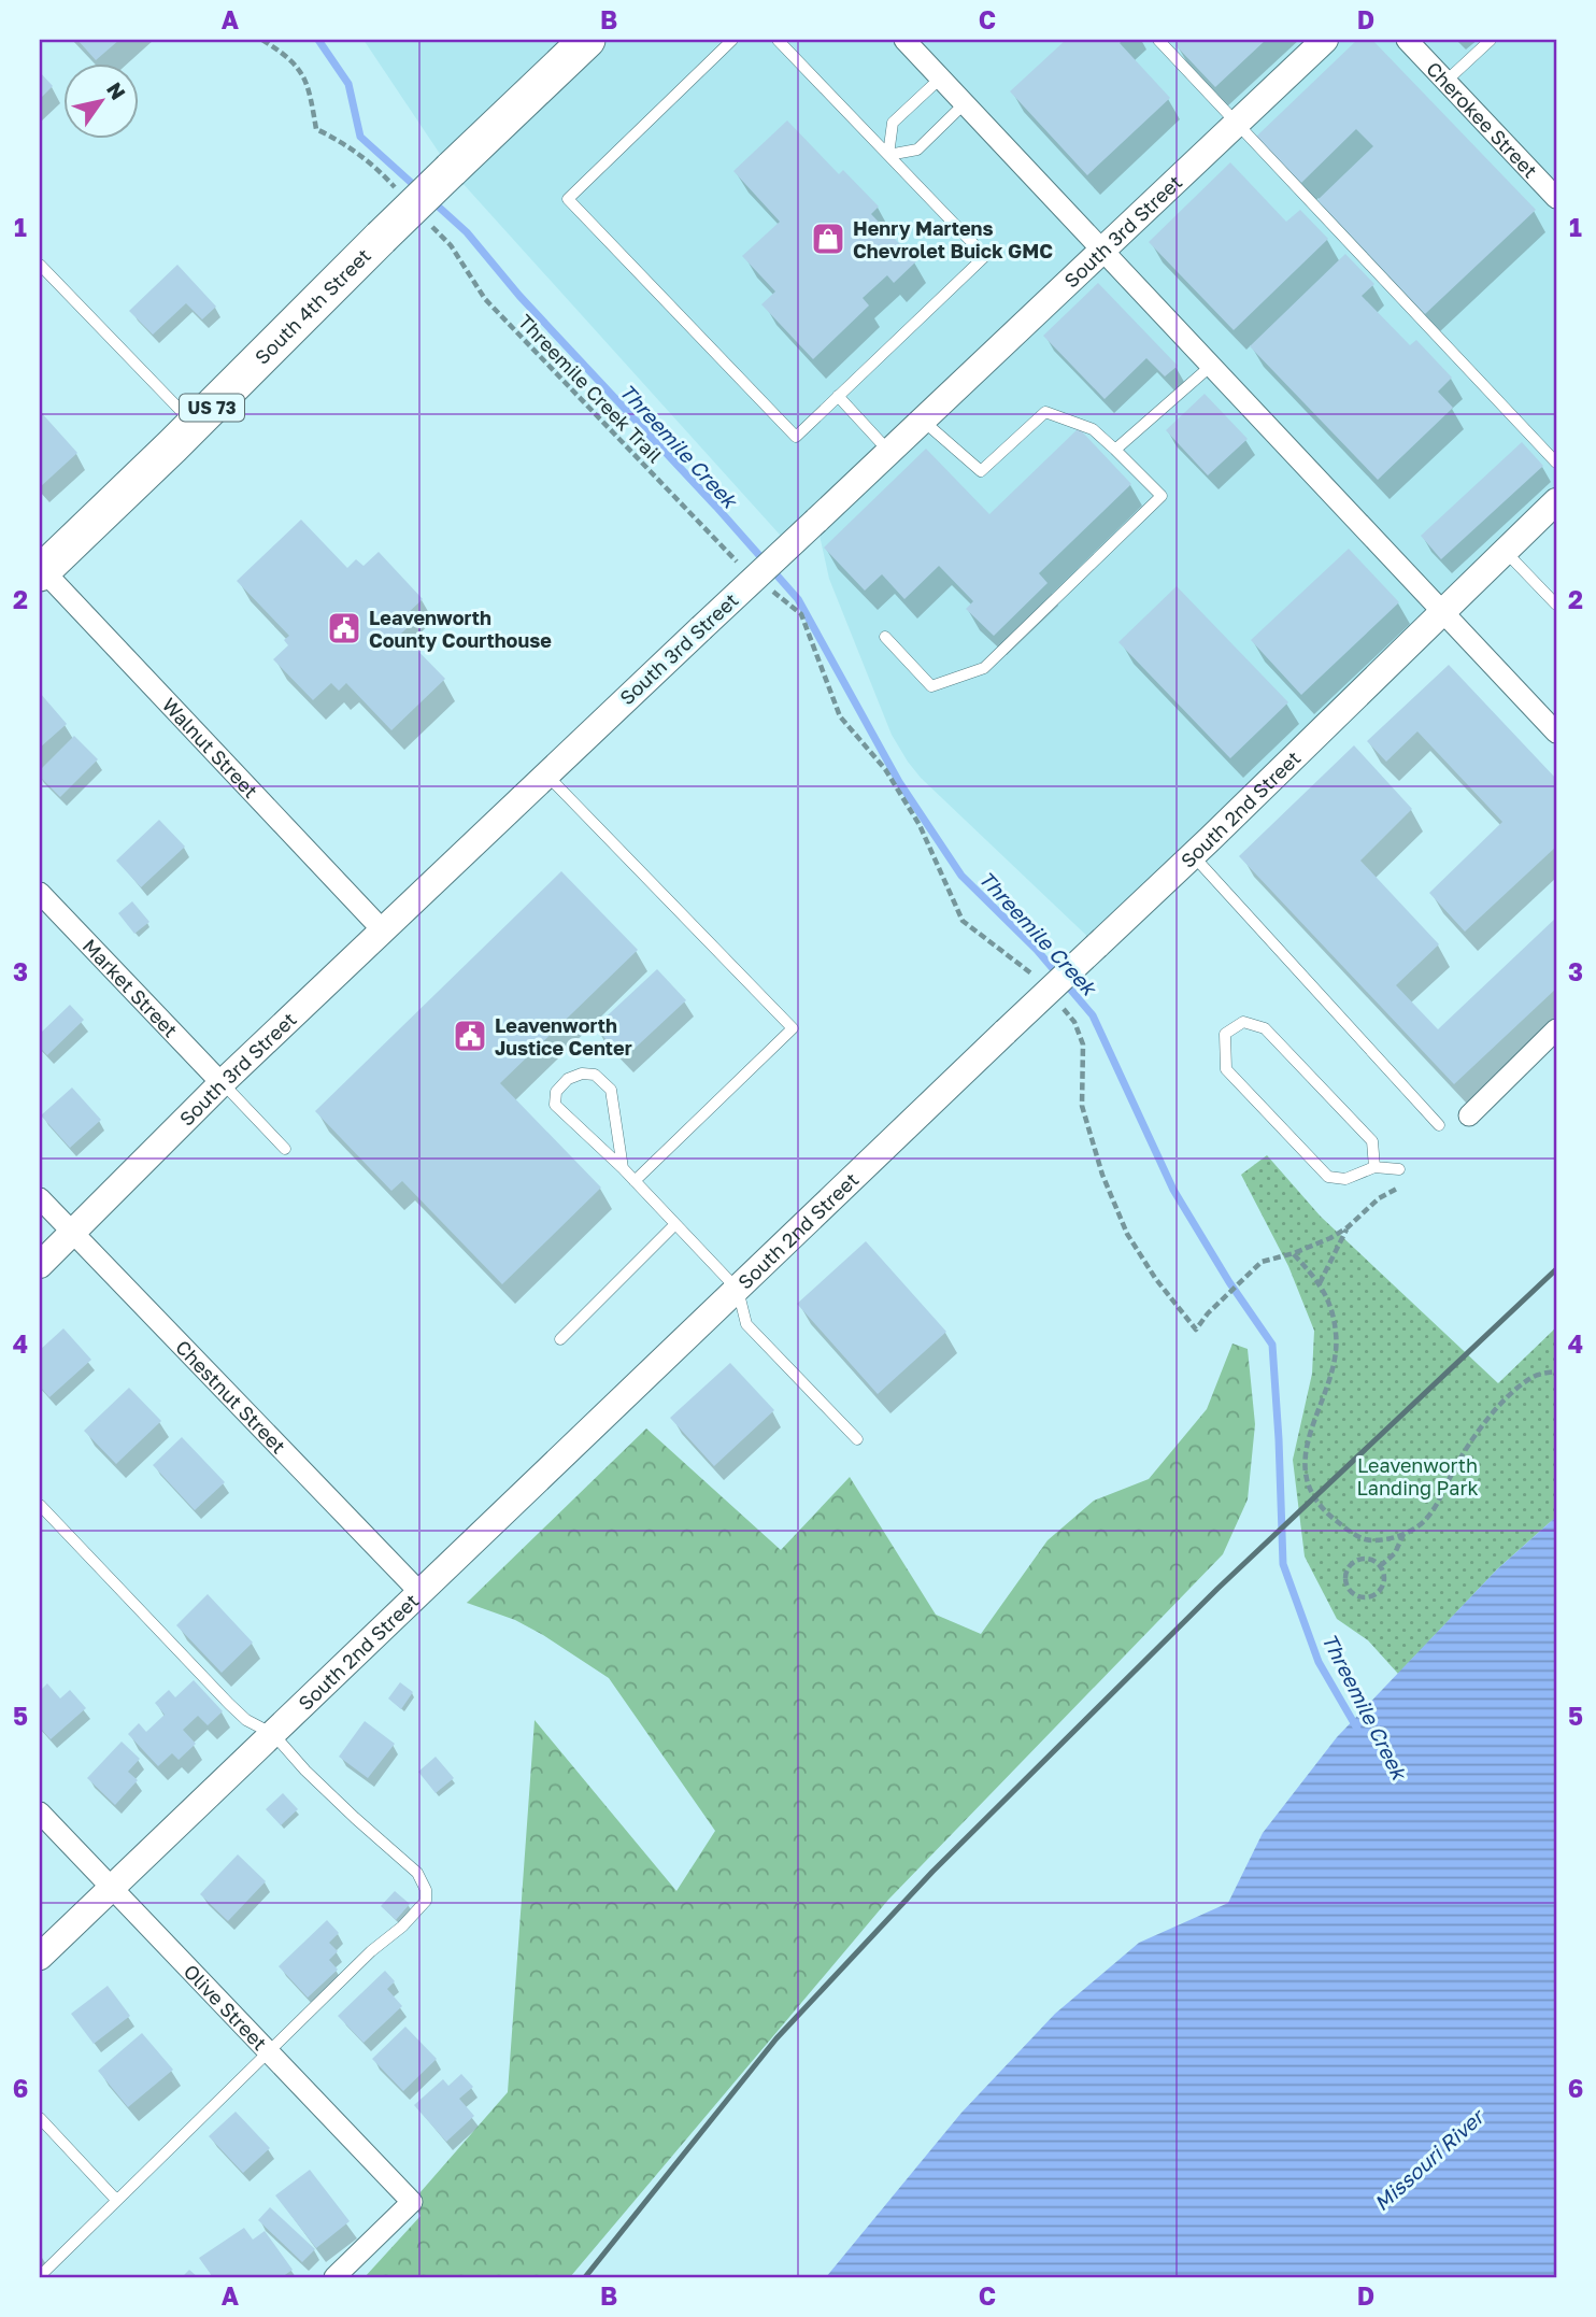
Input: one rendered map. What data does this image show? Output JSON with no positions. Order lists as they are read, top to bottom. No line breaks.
{"streets":{"highway":["South 4th Street","US 73"],"street":["Cherokee Street","South 3rd Street","Walnut Street","South 2nd Street","Market Street","Chestnut Street","Olive Street"],"path":["Threemile Creek Trail"]},"crossings":[["South 3rd Street","Walnut Street"],["South 3rd Street","Market Street"],["South 3rd Street","Chestnut Street"],["South 4th Street","Walnut Street"],["South 2nd Street","Chestnut Street"],["South 2nd Street","Olive Street"]],"water":["Threemile Creek","Missouri River"],"parks":["Leavenworth Landing Park"],"places":{"shop":["Henry Martens Chevrolet Buick GMC"],"public building":["Leavenworth County Courthouse","Leavenworth Justice Center"]},"north":"top right","grid":{"columns":["A","B","C","D"],"rows":["1","2","3","4","5","6"]}}
